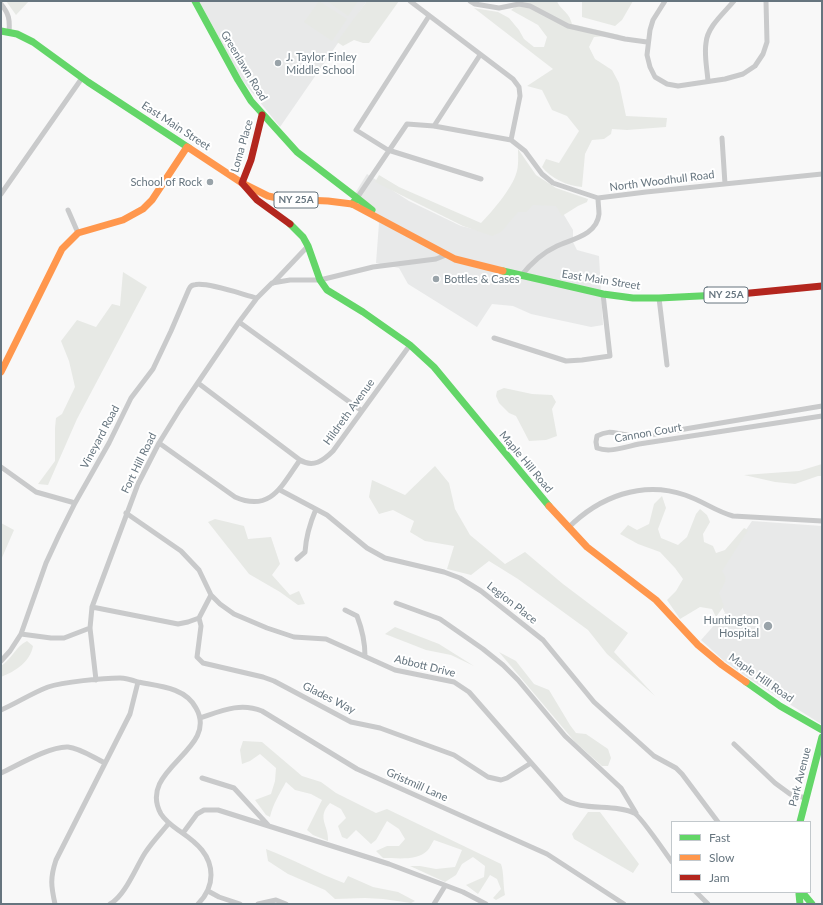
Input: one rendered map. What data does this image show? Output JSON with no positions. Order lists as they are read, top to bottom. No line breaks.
{"streets":{"main road":["Greenlawn Road","East Main Street","Loma Place","NY 25A","Maple Hill Road","Park Avenue"],"street":["North Woodhull Road","Hildreth Avenue","Cannon Court","Vineyard Road","Fort Hill Road","Legion Place","Abbott Drive","Glades Way","Gristmill Lane"]},"crossings":[["Greenlawn Road","East Main Street"],["Greenlawn Road","Loma Place"],["East Main Street","Loma Place"],["East Main Street","North Woodhull Road"],["East Main Street","Maple Hill Road"],["Loma Place","Maple Hill Road"],["Hildreth Avenue","Maple Hill Road"],["Vineyard Road","Fort Hill Road"],["Maple Hill Road","Fort Hill Road"],["Fort Hill Road","Abbott Drive"],["Abbott Drive","Glades Way"]],"places":["J. Taylor Finley Middle School","School of Rock","Bottles & Cases","Huntington Hospital"],"legend":["Fast","Slow","Jam"]}
